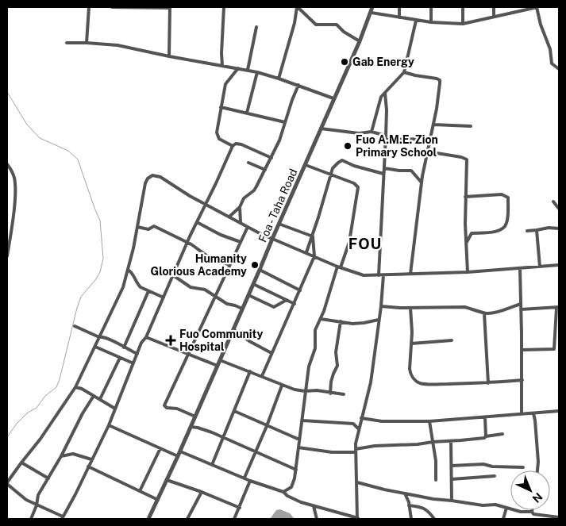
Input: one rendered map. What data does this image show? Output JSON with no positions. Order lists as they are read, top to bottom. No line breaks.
{"streets":{"street":["Foa - Taha Road"]},"districts":["FOU"],"places":{"other":["Gab Energy","Fuo A.M.E. Zion Primary School","Humanity Glorious Academy"],"health":["Fuo Community Hospital"]},"north":"bottom right"}
